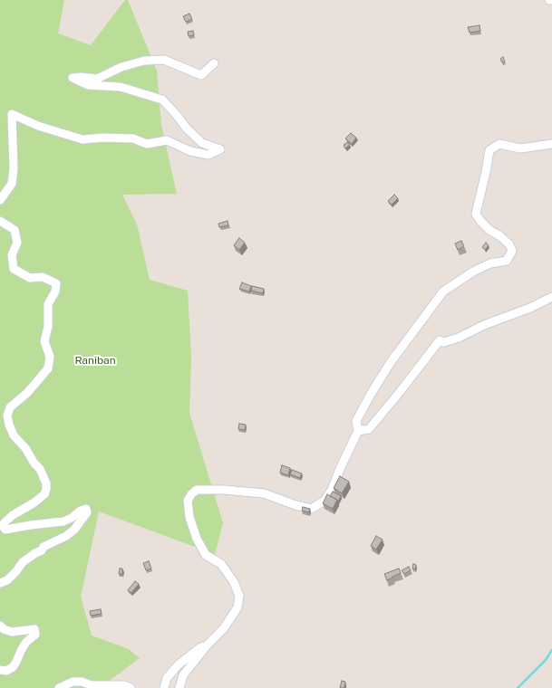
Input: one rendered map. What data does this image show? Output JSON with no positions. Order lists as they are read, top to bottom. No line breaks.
{"parks":["Raniban"]}
